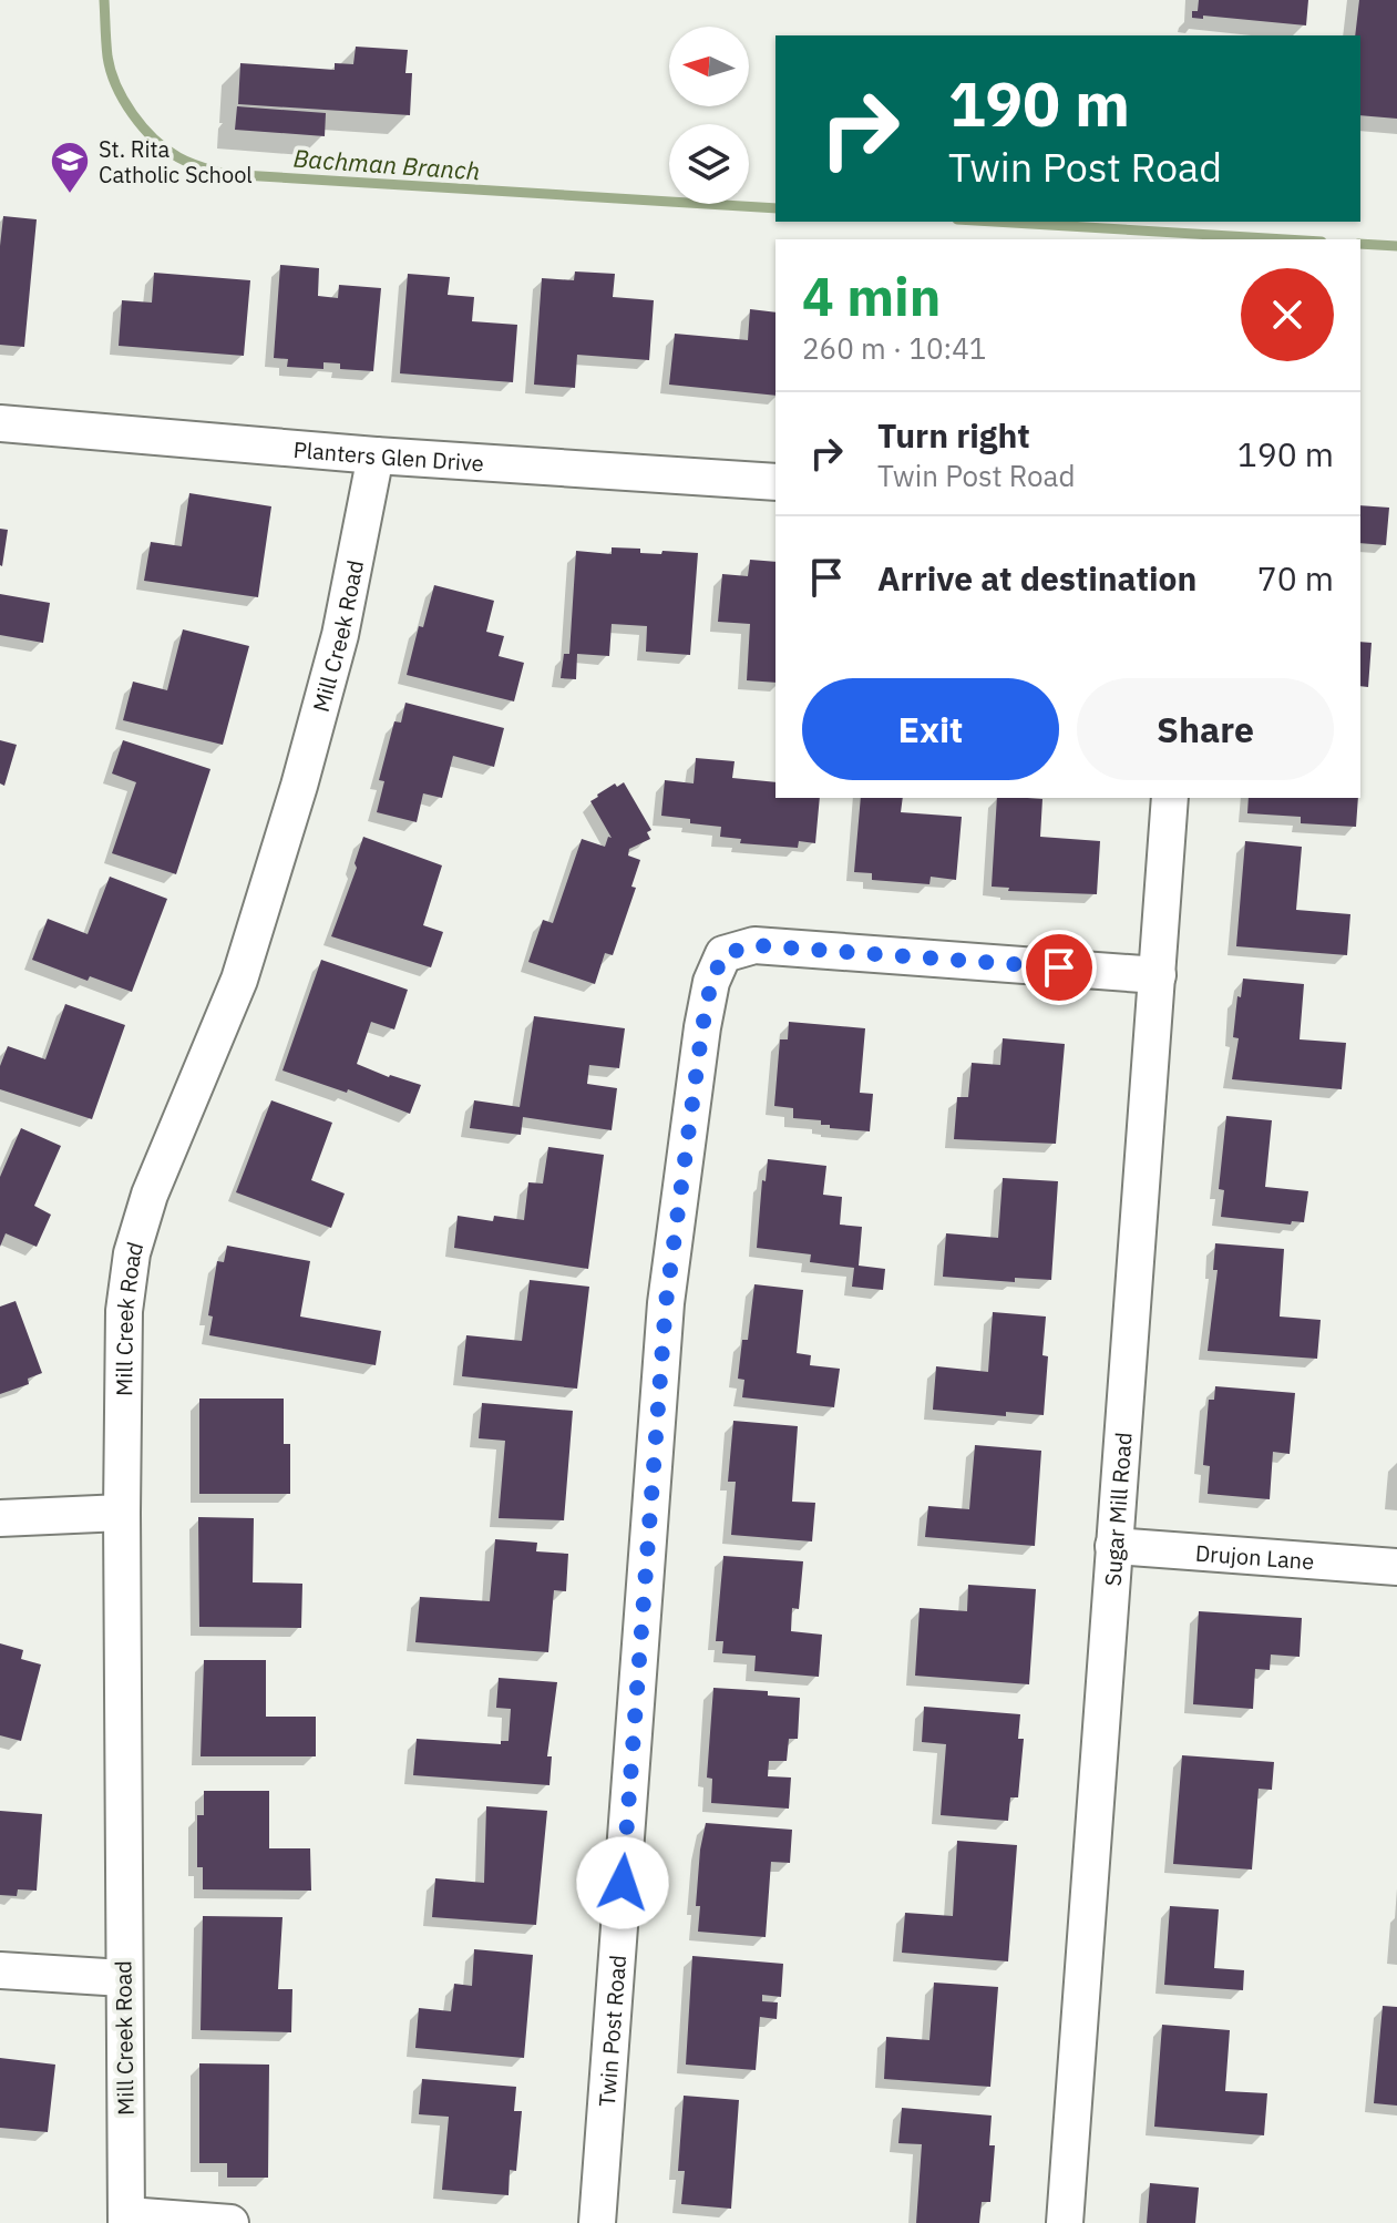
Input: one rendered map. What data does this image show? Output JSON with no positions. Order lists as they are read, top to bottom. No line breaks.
{"streets":{"street":["Planters Glen Drive","Mill Creek Road","Sugar Mill Road","Drujon Lane","Twin Post Road"]},"crossings":[["Planters Glen Drive","Mill Creek Road"],["Sugar Mill Road","Drujon Lane"],["Sugar Mill Road","Twin Post Road"]],"water":["Bachman Branch"],"places":{"school or university":["St. Rita Catholic School"]},"north":"left","page":{"turn":["190 m","Twin Post Road"],"heading":["4 min","260 m · 10:41"],"list":[{"name":"Turn right","note":"Twin Post Road","value":"190 m"},{"name":"Arrive at destination","value":"70 m"}],"buttons":["Exit","Share"]}}
